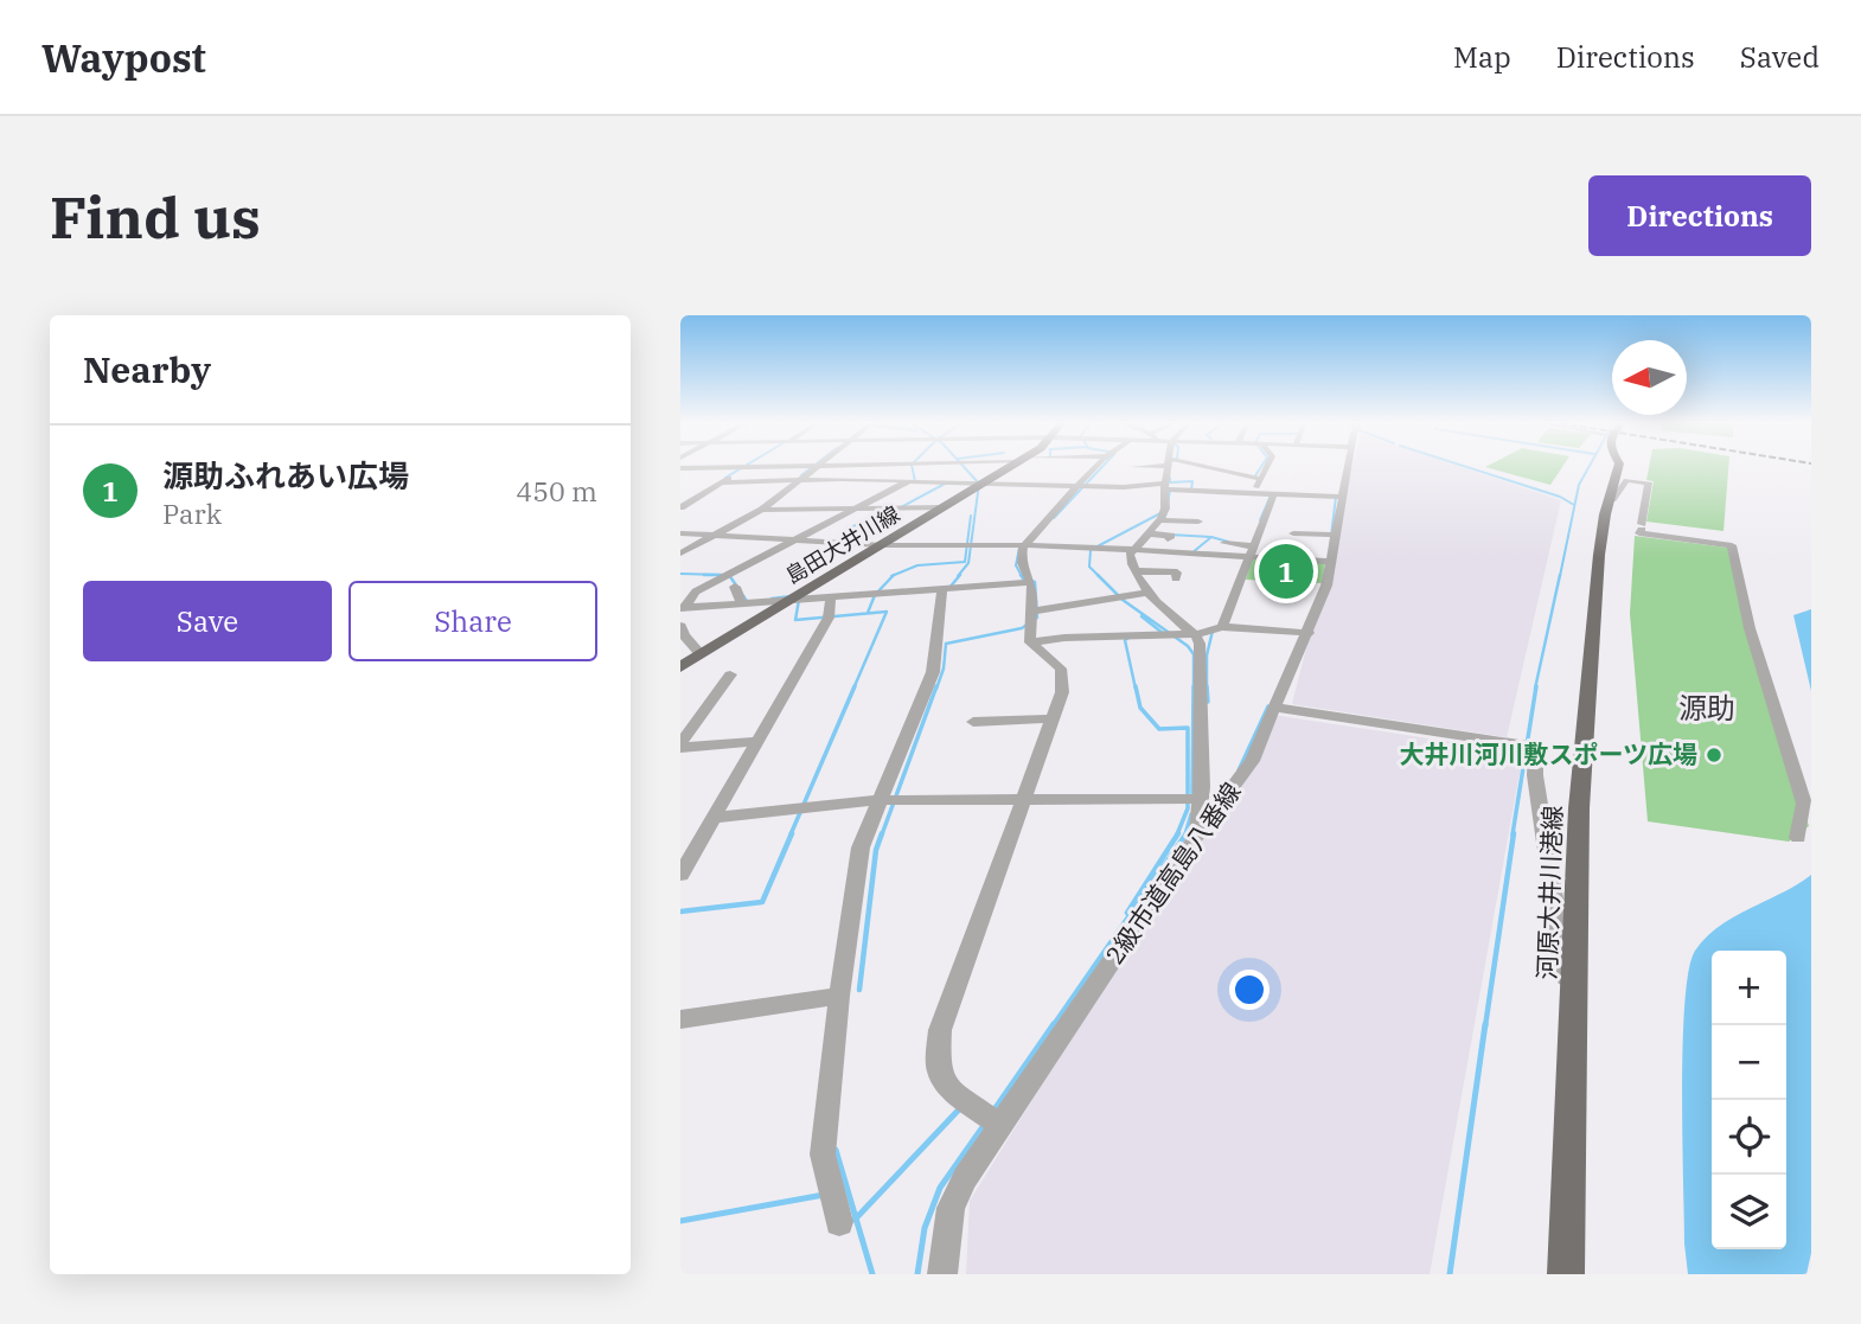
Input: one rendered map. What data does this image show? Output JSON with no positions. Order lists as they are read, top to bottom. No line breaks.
{"streets":{"main road":["島田大井川線","河原大井川港線"],"street":["2級市道高島八番線"]},"districts":["源助"],"places":["大井川河川敷スポーツ広場"],"north":"left","page":{"header":"Waypost","nav":["Map","Directions","Saved"],"buttons":["Directions",["Save","Share"]],"title":"Find us","heading":"Nearby","list":[{"mark":"1","name":"源助ふれあい広場","note":"Park","value":"450 m"}],"pins":"1","map_buttons":["+","−"]}}
